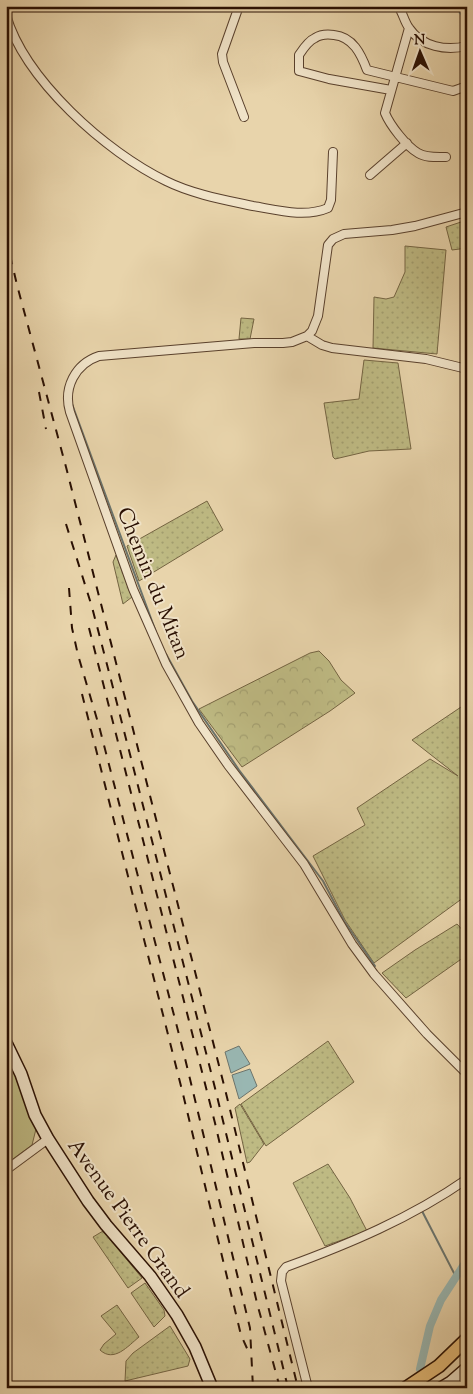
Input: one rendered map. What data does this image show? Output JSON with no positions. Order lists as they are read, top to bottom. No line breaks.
{"streets":{"street":["Chemin du Mitan","Avenue Pierre Grand"]},"north":"top"}
